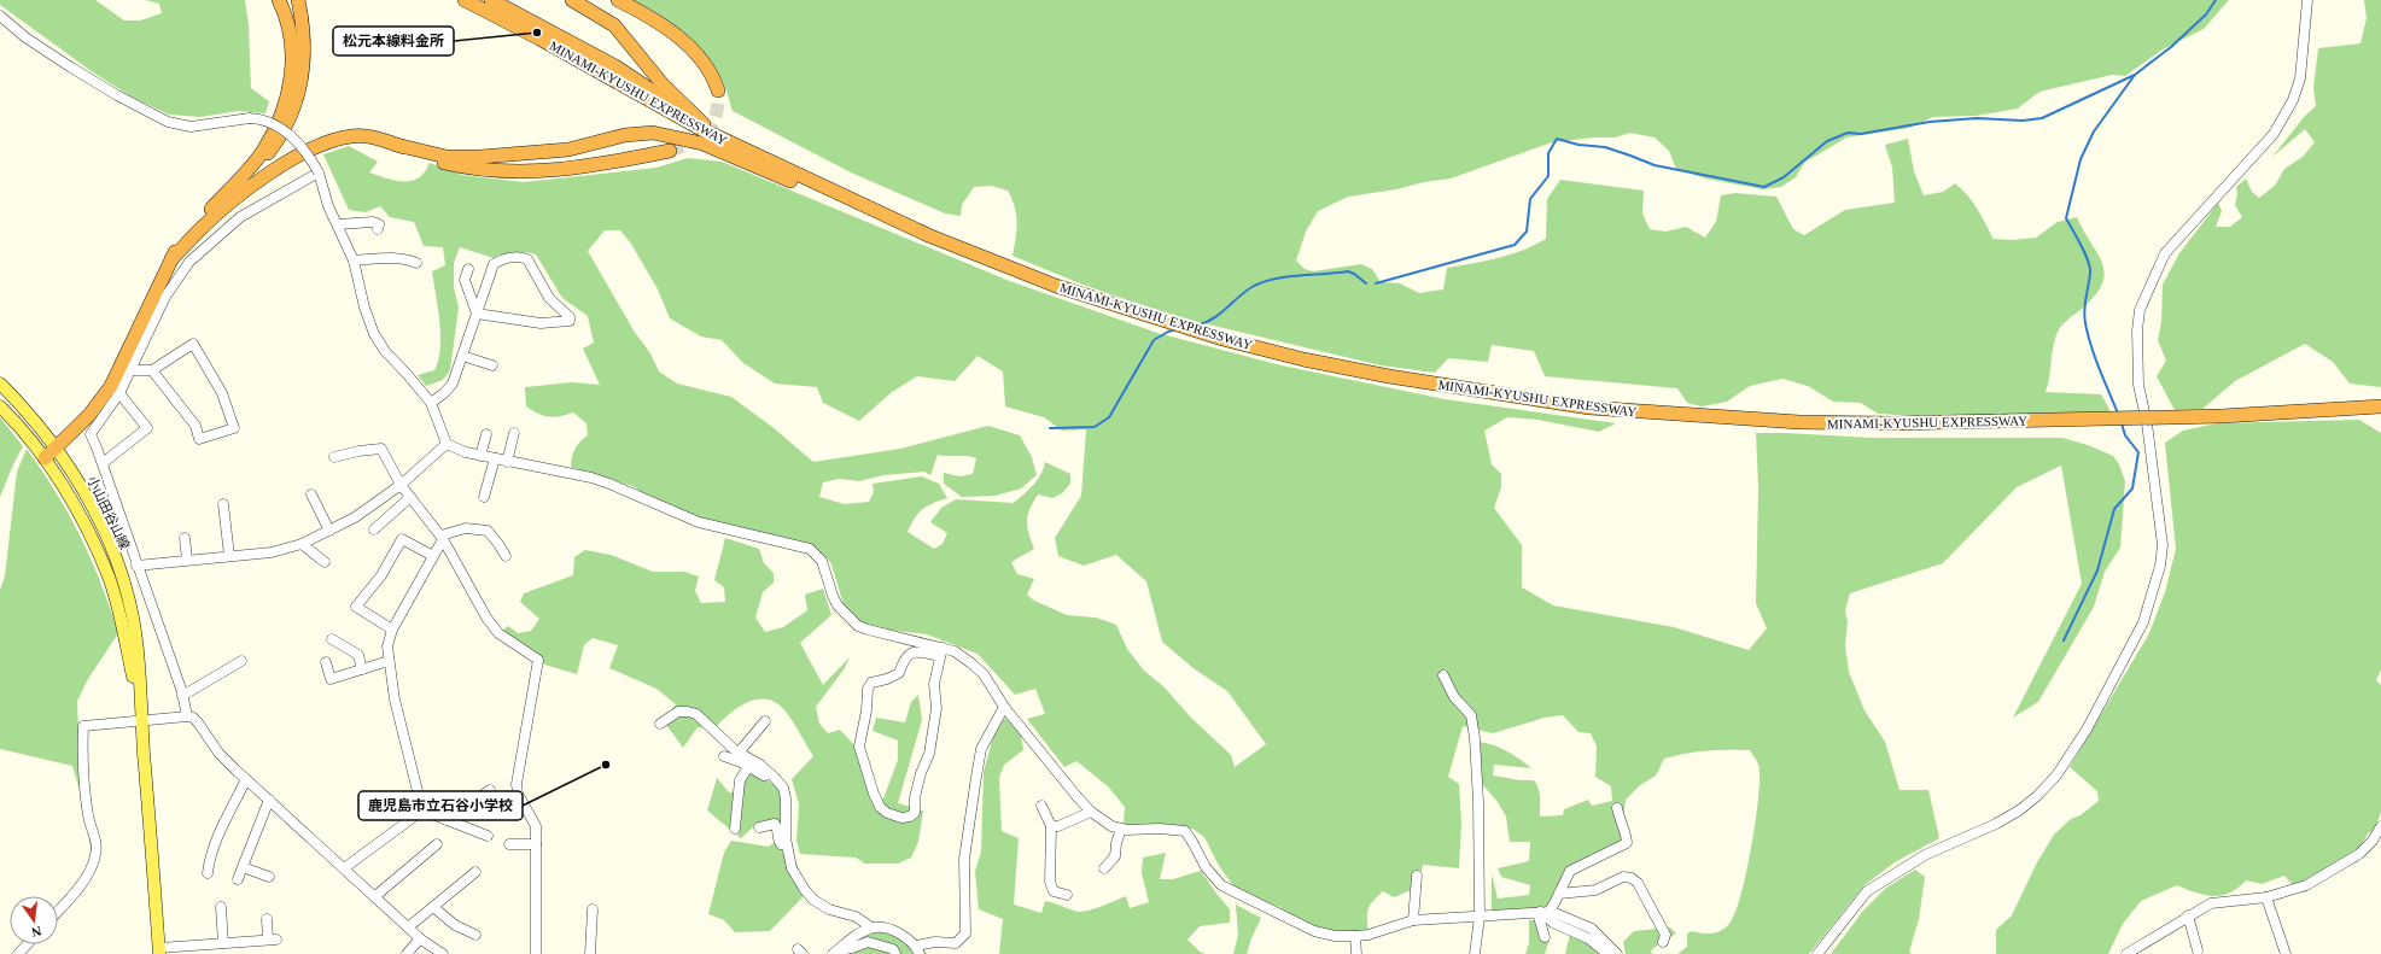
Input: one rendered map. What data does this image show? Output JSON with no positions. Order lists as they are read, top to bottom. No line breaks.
{"streets":{"highway":["MINAMI-KYUSHU EXPRESSWAY"],"main road":["小山田谷山線"]},"places":["松元本線料金所","鹿児島市立石谷小学校"],"north":"bottom"}
